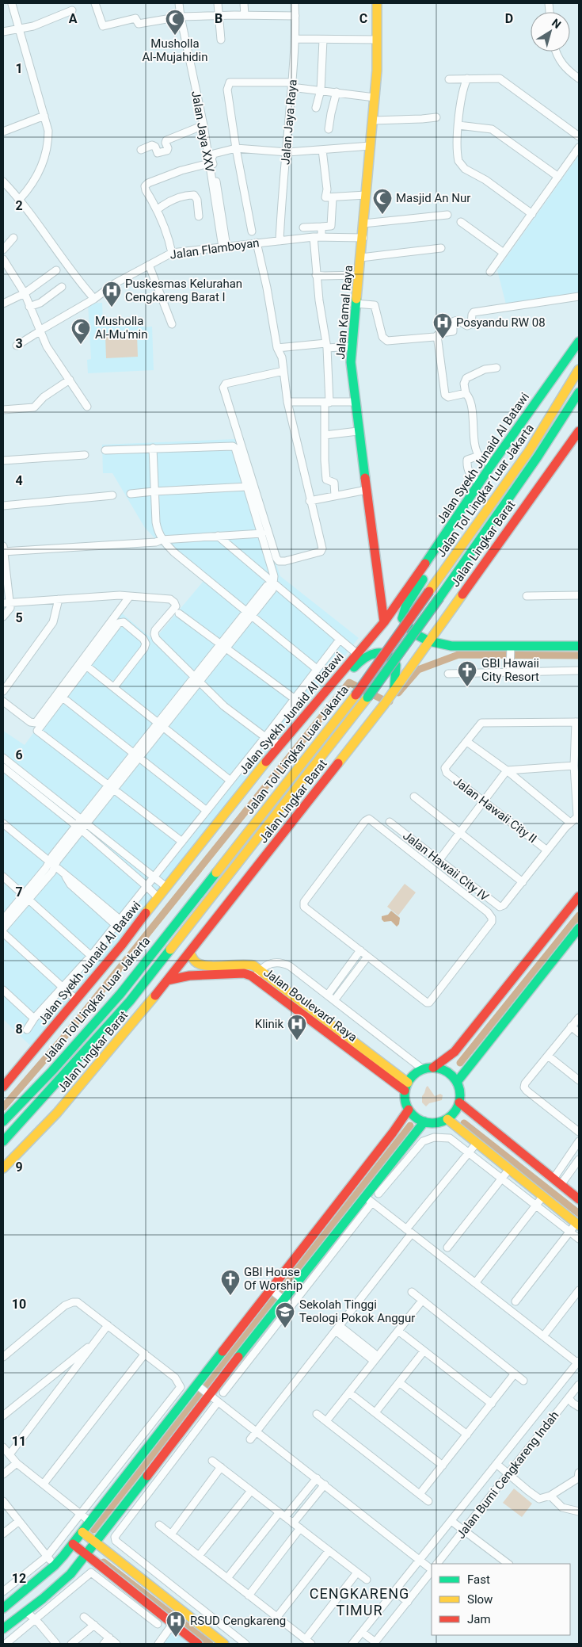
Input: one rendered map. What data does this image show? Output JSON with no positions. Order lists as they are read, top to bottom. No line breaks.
{"streets":{"main road":["Jalan Kamal Raya","Jalan Syekh Junaid Al Batawi","Jalan Tol Lingkar Luar Jakarta","Jalan Lingkar Barat","Jalan Boulevard Raya"],"street":["Jalan Jaya Raya","Jalan Jaya XXV","Jalan Flamboyan","Jalan Hawaii City II","Jalan Hawaii City IV","Jalan Bumi Cengkareng Indah"]},"crossings":[["Jalan Jaya Raya","Jalan Flamboyan"],["Jalan Jaya XXV","Jalan Flamboyan"],["Jalan Flamboyan","Jalan Kamal Raya"],["Jalan Kamal Raya","Jalan Syekh Junaid Al Batawi"],["Jalan Lingkar Barat","Jalan Boulevard Raya"]],"districts":["CENGKARENG TIMUR"],"places":{"mosque":["Musholla Al-Mujahidin","Masjid An Nur","Musholla Al-Mu'min"],"hospital":["Puskesmas Kelurahan Cengkareng Barat I","Posyandu RW 08","Klinik","RSUD Cengkareng"],"church":["GBI Hawaii City Resort","GBI House Of Worship"],"school or university":["Sekolah Tinggi Teologi Pokok Anggur"]},"legend":["Fast","Slow","Jam"],"north":"top right","grid":{"columns":["A","B","C","D"],"rows":["1","2","3","4","5","6","7","8","9","10","11","12"]}}
